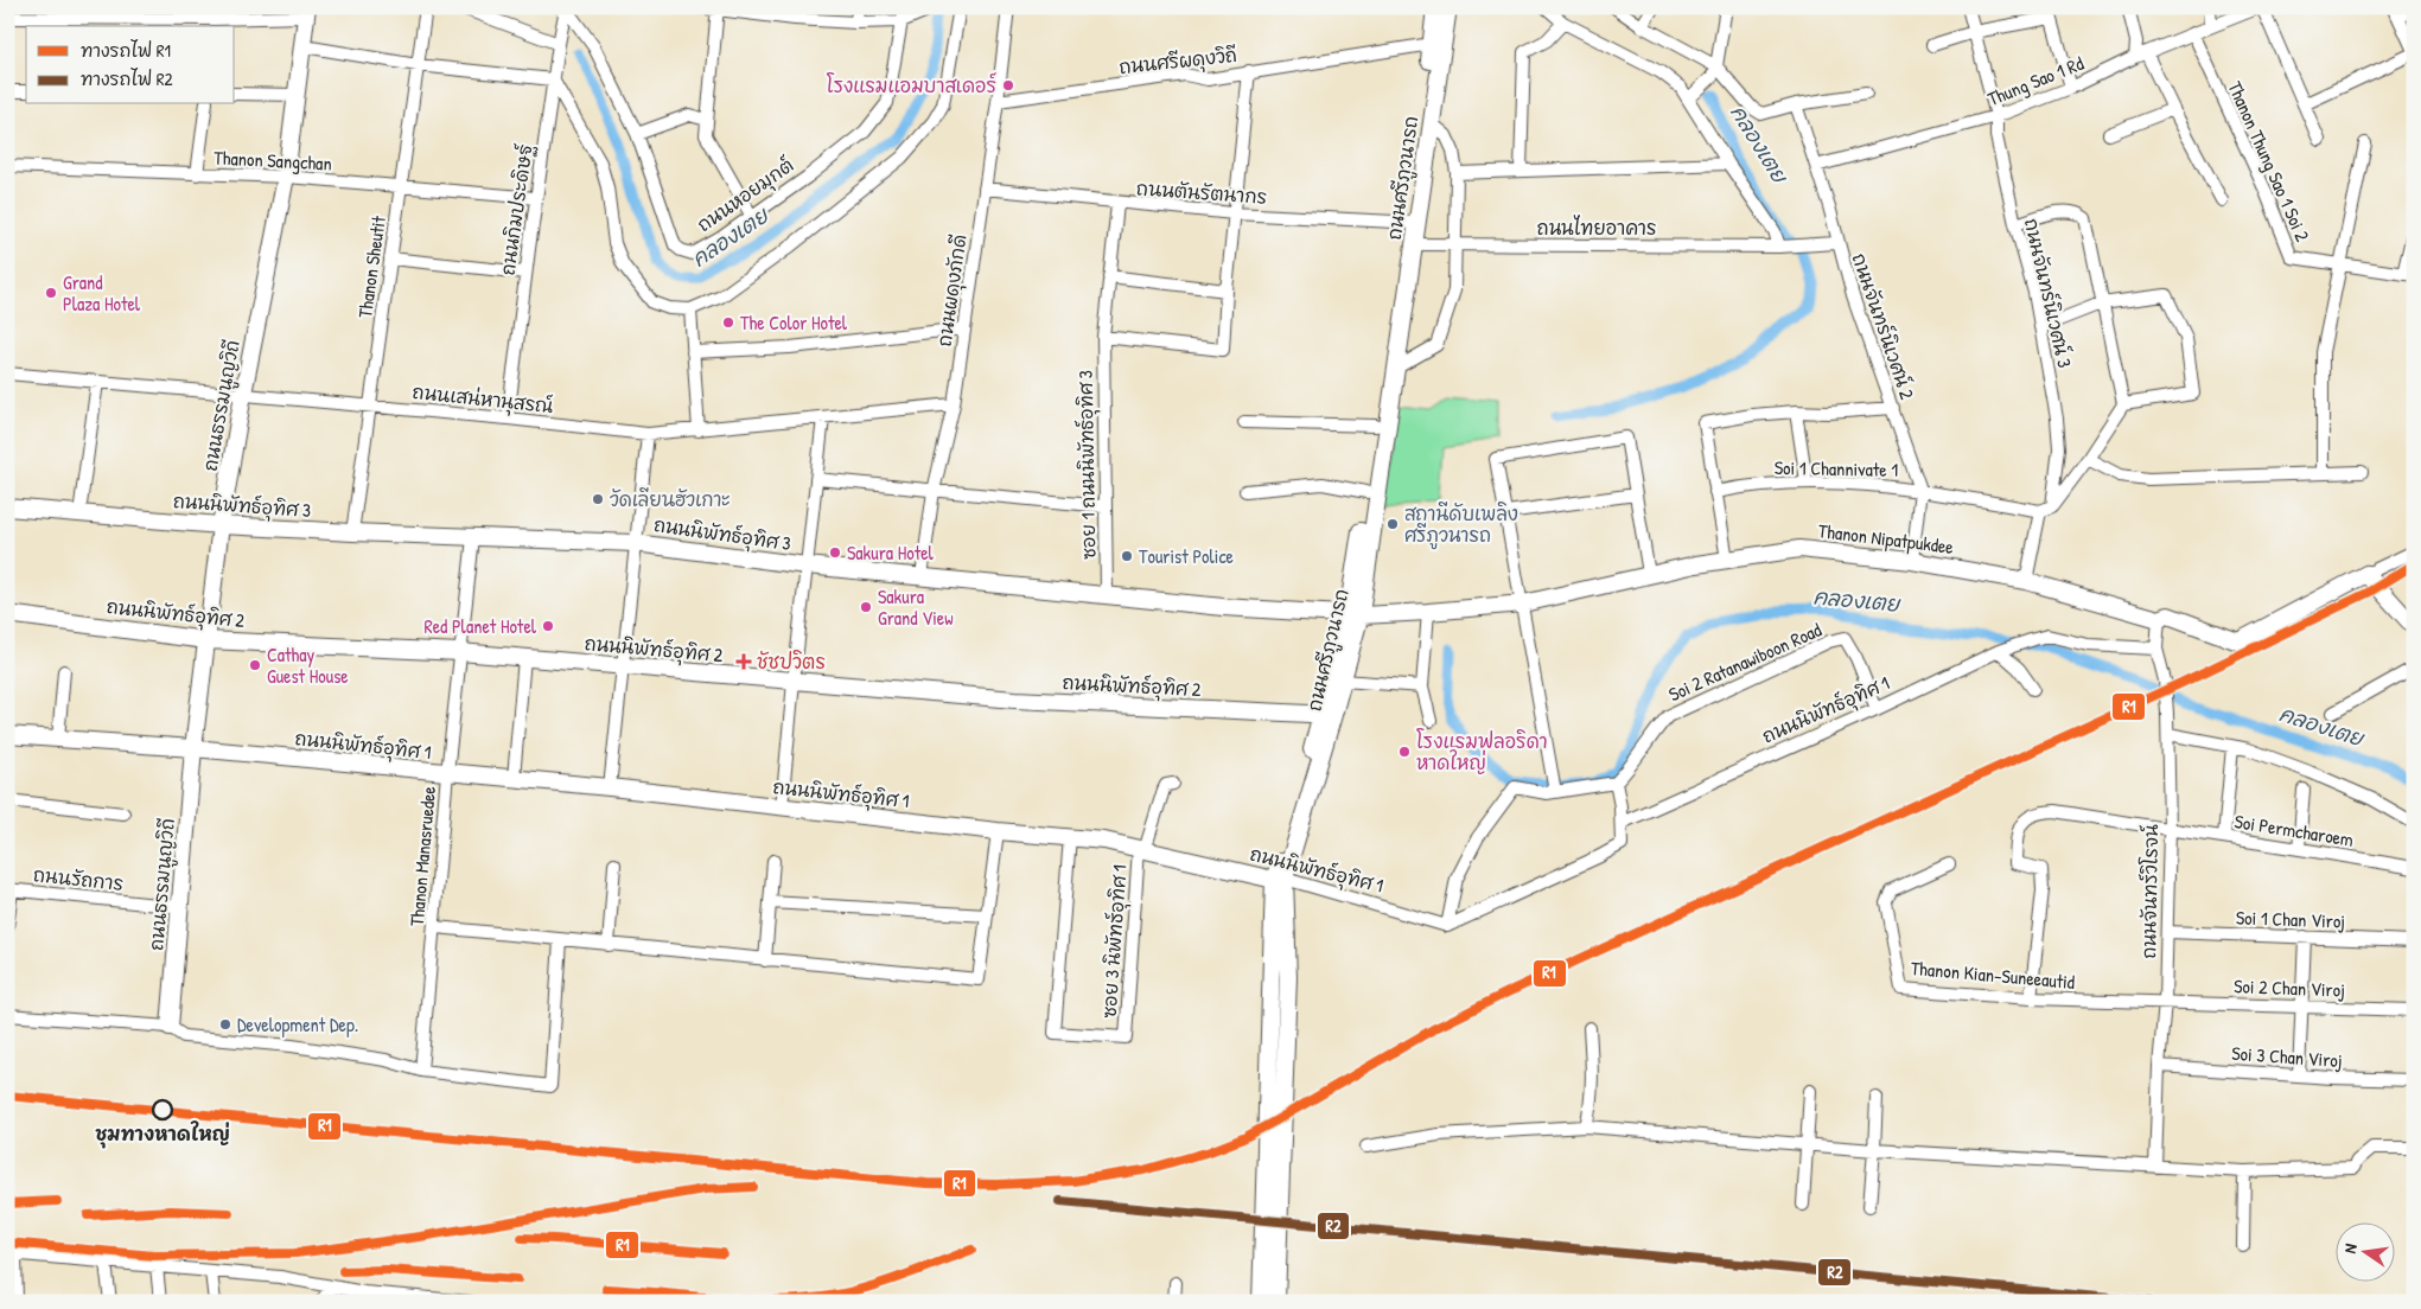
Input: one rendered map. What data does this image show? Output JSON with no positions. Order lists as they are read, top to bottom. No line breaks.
{"streets":{"street":["ถนนศรีผดุงวิถี","Thung Sao 1 Rd","Thanon Sangchan","Thanon Thung Sao 1 Soi 2","ถนนศรีภูวนารถ","ถนนตันรัตนากร","ถนนหอยมุกต์","ถนนกิมประดิษฐ์","ถนนไทยอาคาร","Thanon Sheutit","ถนนผดุงภักดี","ถนนจันทร์นิเวศน์ 3","ถนนจันทร์นิเวศน์ 2","ถนนเสน่หานุสรณ์","ถนนธรรมนูญวิถี","ซอย 1 ถนนนิพัทธ์อุทิศ 3","Soi 1 Channivate 1","ถนนนิพัทธ์อุทิศ 3","Thanon Nipatpukdee","ถนนนิพัทธ์อุทิศ 2","Soi 2 Ratanawiboon Road","ถนนนิพัทธ์อุทิศ 1","Soi Permcharoem","Thanon Manasruedee","ถนนรัถการ","ถนนจันทร์วิโรจน์","Soi 1 Chan Viroj","ซอย 3 นิพัทธ์อุทิศ 1","Thanon Kian-Suneeautid","Soi 2 Chan Viroj","Soi 3 Chan Viroj"]},"crossings":[["ถนนศรีผดุงวิถี","ถนนศรีภูวนารถ"],["ถนนศรีผดุงวิถี","ถนนผดุงภักดี"],["Thung Sao 1 Rd","Thanon Thung Sao 1 Soi 2"],["Thung Sao 1 Rd","ถนนจันทร์นิเวศน์ 3"],["Thung Sao 1 Rd","ถนนจันทร์นิเวศน์ 2"],["Thanon Sangchan","ถนนกิมประดิษฐ์"],["Thanon Sangchan","Thanon Sheutit"],["Thanon Sangchan","ถนนธรรมนูญวิถี"],["ถนนศรีภูวนารถ","ถนนตันรัตนากร"],["ถนนศรีภูวนารถ","ถนนไทยอาคาร"],["ถนนศรีภูวนารถ","ถนนนิพัทธ์อุทิศ 3"],["ถนนศรีภูวนารถ","Thanon Nipatpukdee"],["ถนนศรีภูวนารถ","ถนนนิพัทธ์อุทิศ 2"],["ถนนศรีภูวนารถ","ถนนนิพัทธ์อุทิศ 1"],["ถนนตันรัตนากร","ถนนผดุงภักดี"],["ถนนตันรัตนากร","ซอย 1 ถนนนิพัทธ์อุทิศ 3"],["ถนนหอยมุกต์","ถนนกิมประดิษฐ์"],["ถนนกิมประดิษฐ์","ถนนเสน่หานุสรณ์"],["ถนนไทยอาคาร","ถนนจันทร์นิเวศน์ 2"],["Thanon Sheutit","ถนนเสน่หานุสรณ์"],["Thanon Sheutit","ถนนนิพัทธ์อุทิศ 3"],["ถนนผดุงภักดี","ถนนเสน่หานุสรณ์"],["ถนนผดุงภักดี","ถนนนิพัทธ์อุทิศ 3"],["ถนนจันทร์นิเวศน์ 3","Soi 1 Channivate 1"],["ถนนจันทร์นิเวศน์ 3","Thanon Nipatpukdee"],["ถนนจันทร์นิเวศน์ 2","Soi 1 Channivate 1"],["ถนนจันทร์นิเวศน์ 2","Thanon Nipatpukdee"],["ถนนเสน่หานุสรณ์","ถนนธรรมนูญวิถี"],["ถนนธรรมนูญวิถี","ถนนนิพัทธ์อุทิศ 3"],["ถนนธรรมนูญวิถี","ถนนนิพัทธ์อุทิศ 2"],["ถนนธรรมนูญวิถี","ถนนนิพัทธ์อุทิศ 1"],["ถนนธรรมนูญวิถี","ถนนรัถการ"],["ซอย 1 ถนนนิพัทธ์อุทิศ 3","ถนนนิพัทธ์อุทิศ 3"],["ถนนนิพัทธ์อุทิศ 3","Thanon Nipatpukdee"],["ถนนนิพัทธ์อุทิศ 3","Thanon Manasruedee"],["Thanon Nipatpukdee","ถนนจันทร์วิโรจน์"],["ถนนนิพัทธ์อุทิศ 2","Thanon Manasruedee"],["Soi 2 Ratanawiboon Road","ถนนนิพัทธ์อุทิศ 1"],["ถนนนิพัทธ์อุทิศ 1","Thanon Manasruedee"],["ถนนนิพัทธ์อุทิศ 1","ถนนจันทร์วิโรจน์"],["ถนนนิพัทธ์อุทิศ 1","ซอย 3 นิพัทธ์อุทิศ 1"],["Soi Permcharoem","ถนนจันทร์วิโรจน์"],["Soi Permcharoem","Thanon Kian-Suneeautid"],["ถนนจันทร์วิโรจน์","Soi 1 Chan Viroj"],["ถนนจันทร์วิโรจน์","Thanon Kian-Suneeautid"],["ถนนจันทร์วิโรจน์","Soi 2 Chan Viroj"],["ถนนจันทร์วิโรจน์","Soi 3 Chan Viroj"],["Thanon Kian-Suneeautid","Soi 2 Chan Viroj"]],"water":["คลองเตย"],"places":{"other":["โรงแรมแอมบาสเดอร์","Grand Plaza Hotel","The Color Hotel","วัดเลียนฮัวเกาะ","สถานีดับเพลิง ศรีภูวนารถ","Sakura Hotel","Tourist Police","Sakura Grand View","Red Planet Hotel","Cathay Guest House","โรงแรมฟลอริดา หาดใหญ่","Development Dep.","ชุมทางหาดใหญ่"],"health":["ชัชปวิตร"]},"lines":["rail line R1","rail line R2"],"legend":["ทางรถไฟ R1","ทางรถไฟ R2"],"north":"left"}
